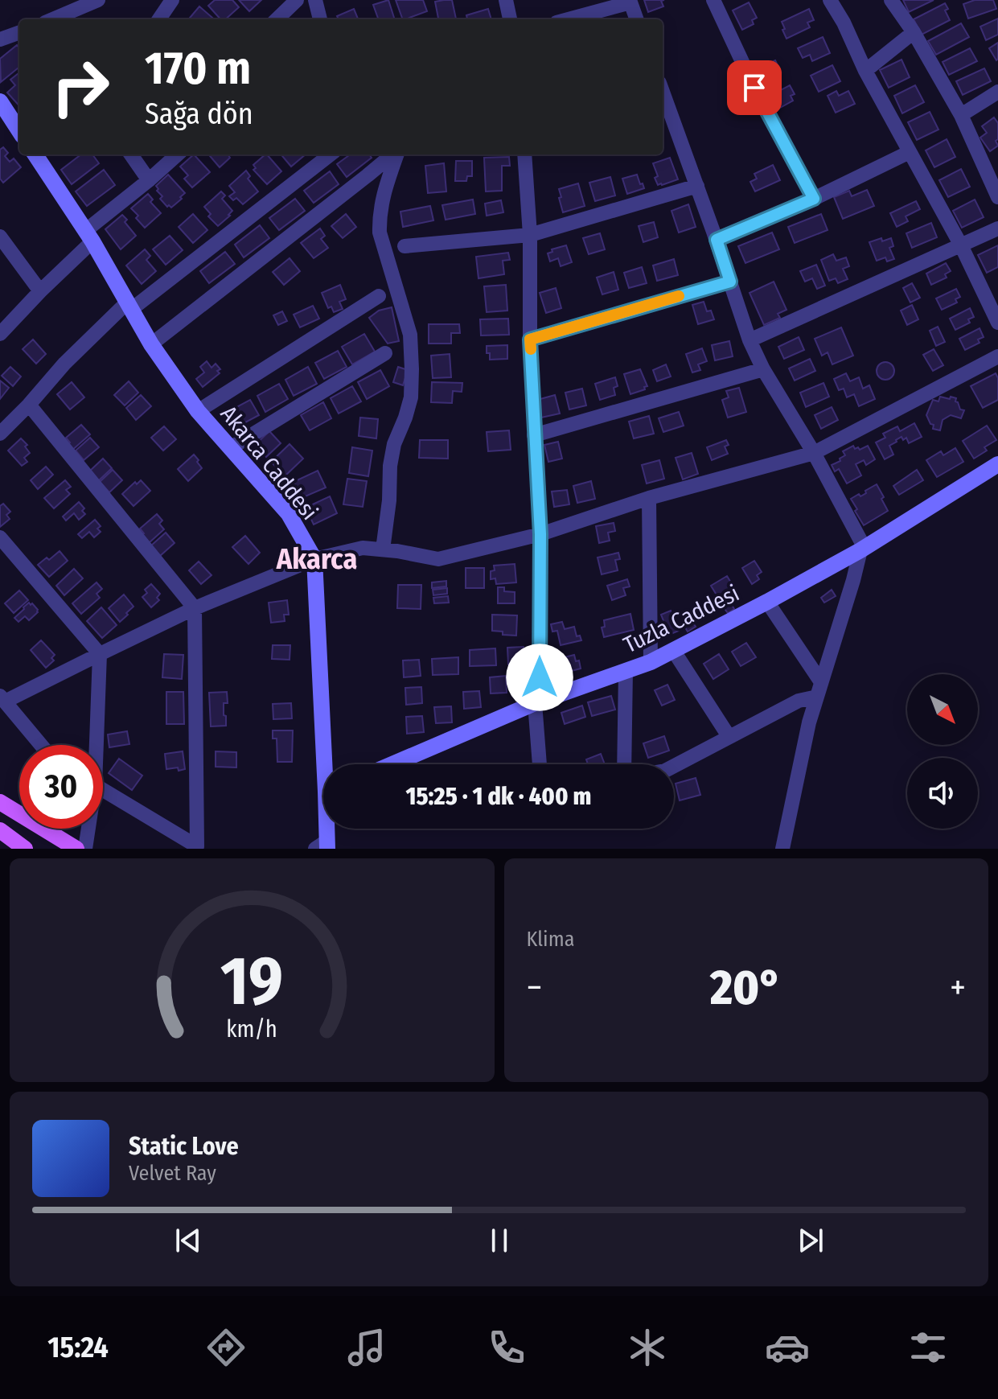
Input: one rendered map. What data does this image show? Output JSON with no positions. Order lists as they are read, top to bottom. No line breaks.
{"streets":{"main road":["Akarca Caddesi","Tuzla Caddesi"]},"districts":["Akarca"],"north":"bottom right","page":{"turn":["170 m","Sağa dön"],"limit":"30","trip":"15:25 · 1 dk · 400 m","tile":"Klima","heat":["−","20°","+"],"song":["Static Love","Velvet Ray"],"tabs":"15:24","gauge":["19","km/h"]}}
